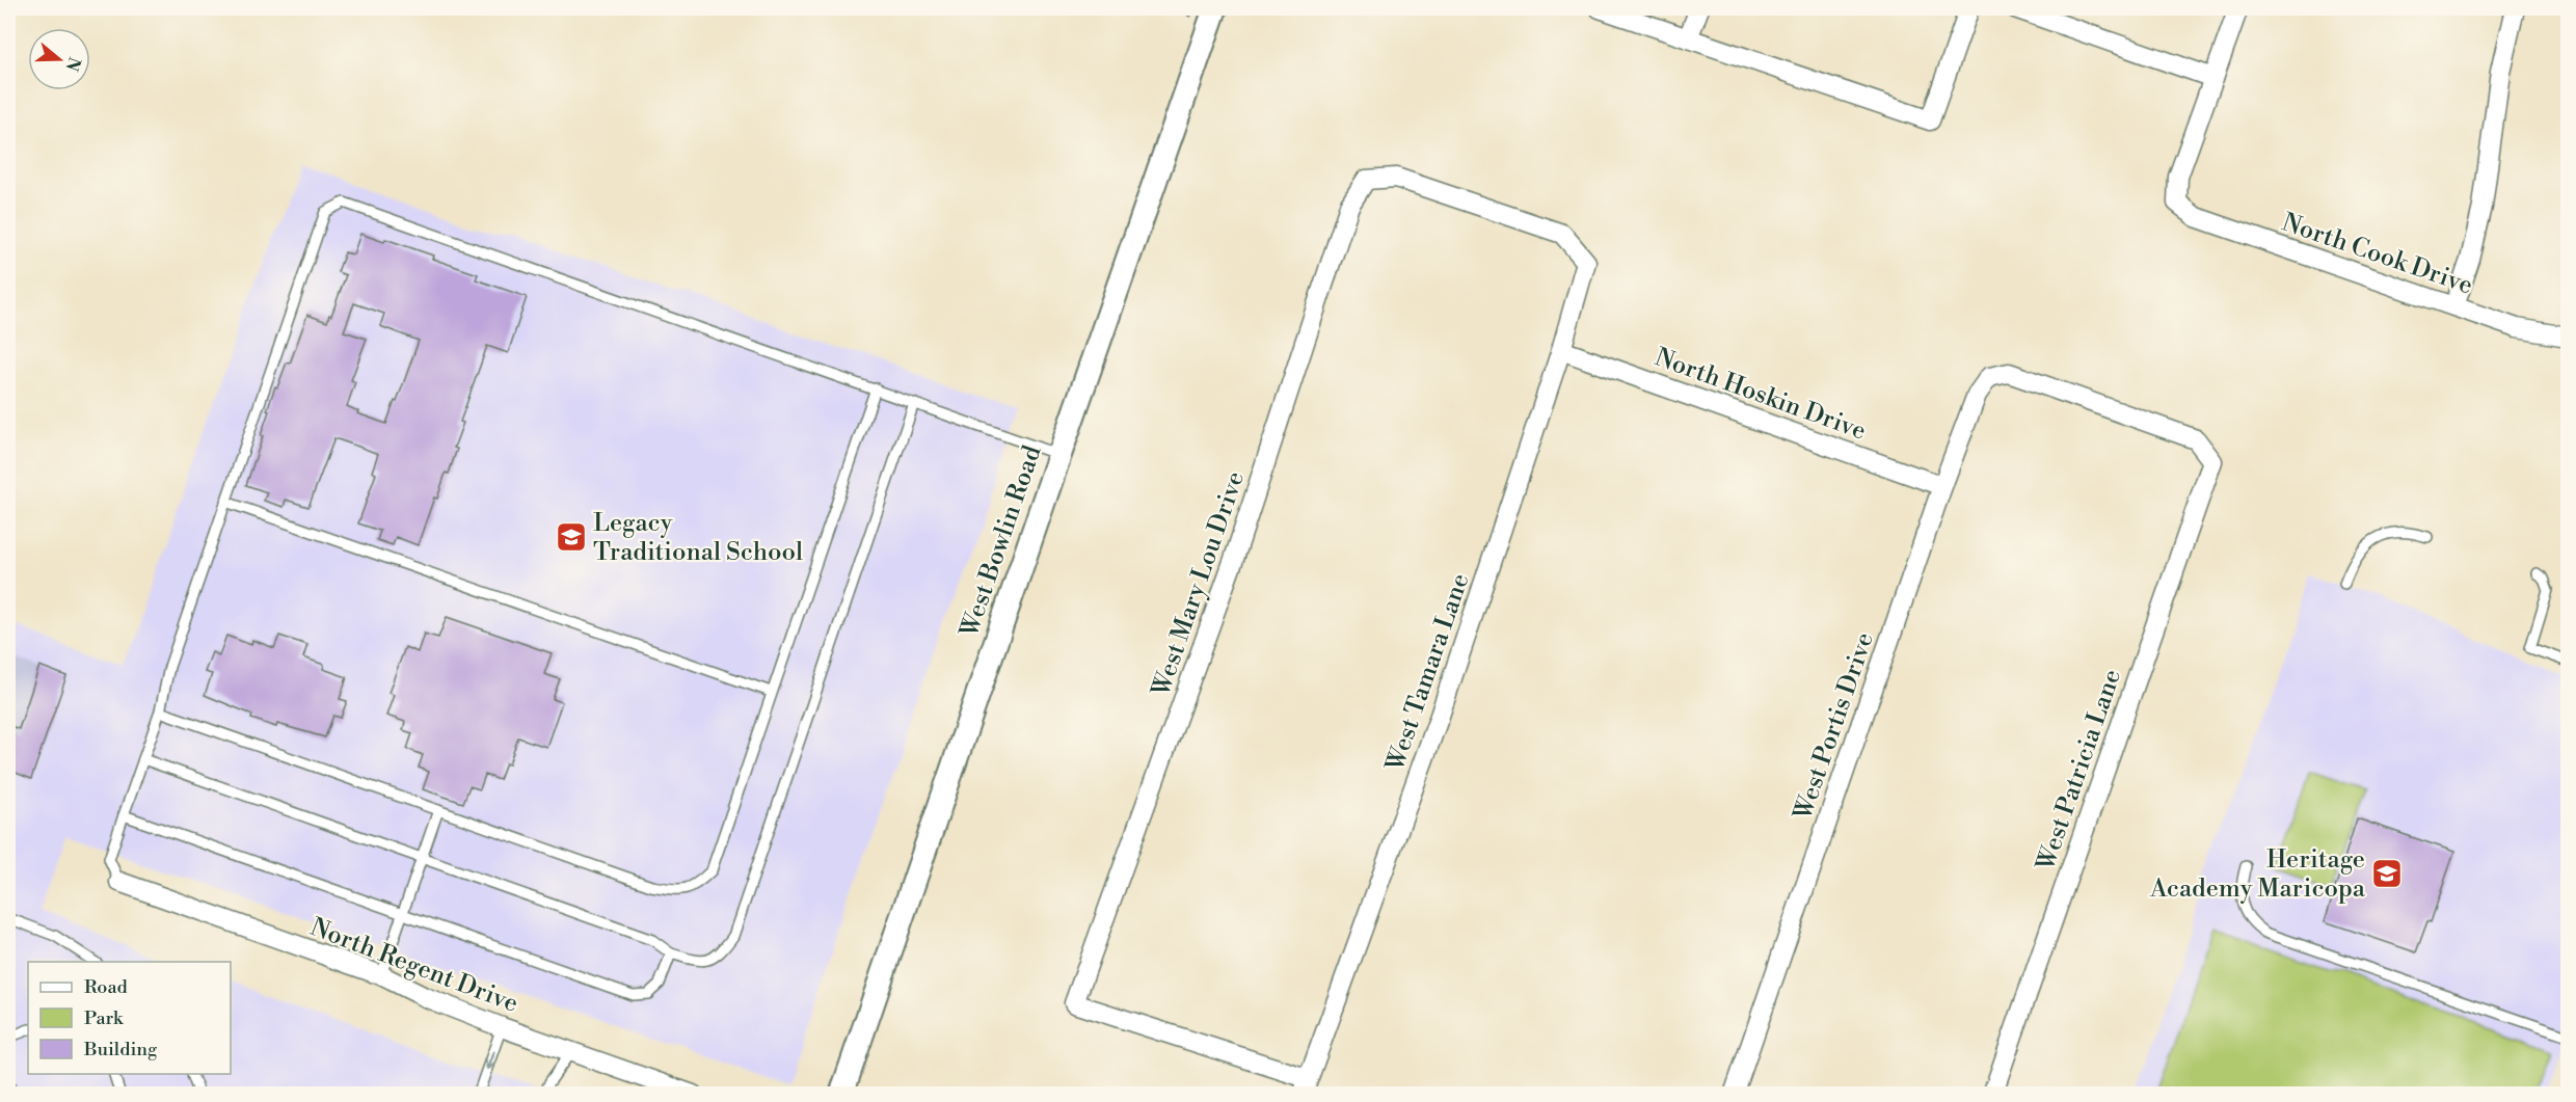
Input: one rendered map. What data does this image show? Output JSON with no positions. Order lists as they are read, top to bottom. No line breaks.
{"streets":{"street":["North Cook Drive","North Hoskin Drive","West Bowlin Road","West Mary Lou Drive","West Tamara Lane","West Portis Drive","West Patricia Lane","North Regent Drive"]},"crossings":[["North Hoskin Drive","West Tamara Lane"],["North Hoskin Drive","West Portis Drive"],["West Mary Lou Drive","West Tamara Lane"],["West Portis Drive","West Patricia Lane"]],"places":{"school or university":["Legacy Traditional School","Heritage Academy Maricopa"]},"legend":["Road","Park","Building"],"north":"right"}
